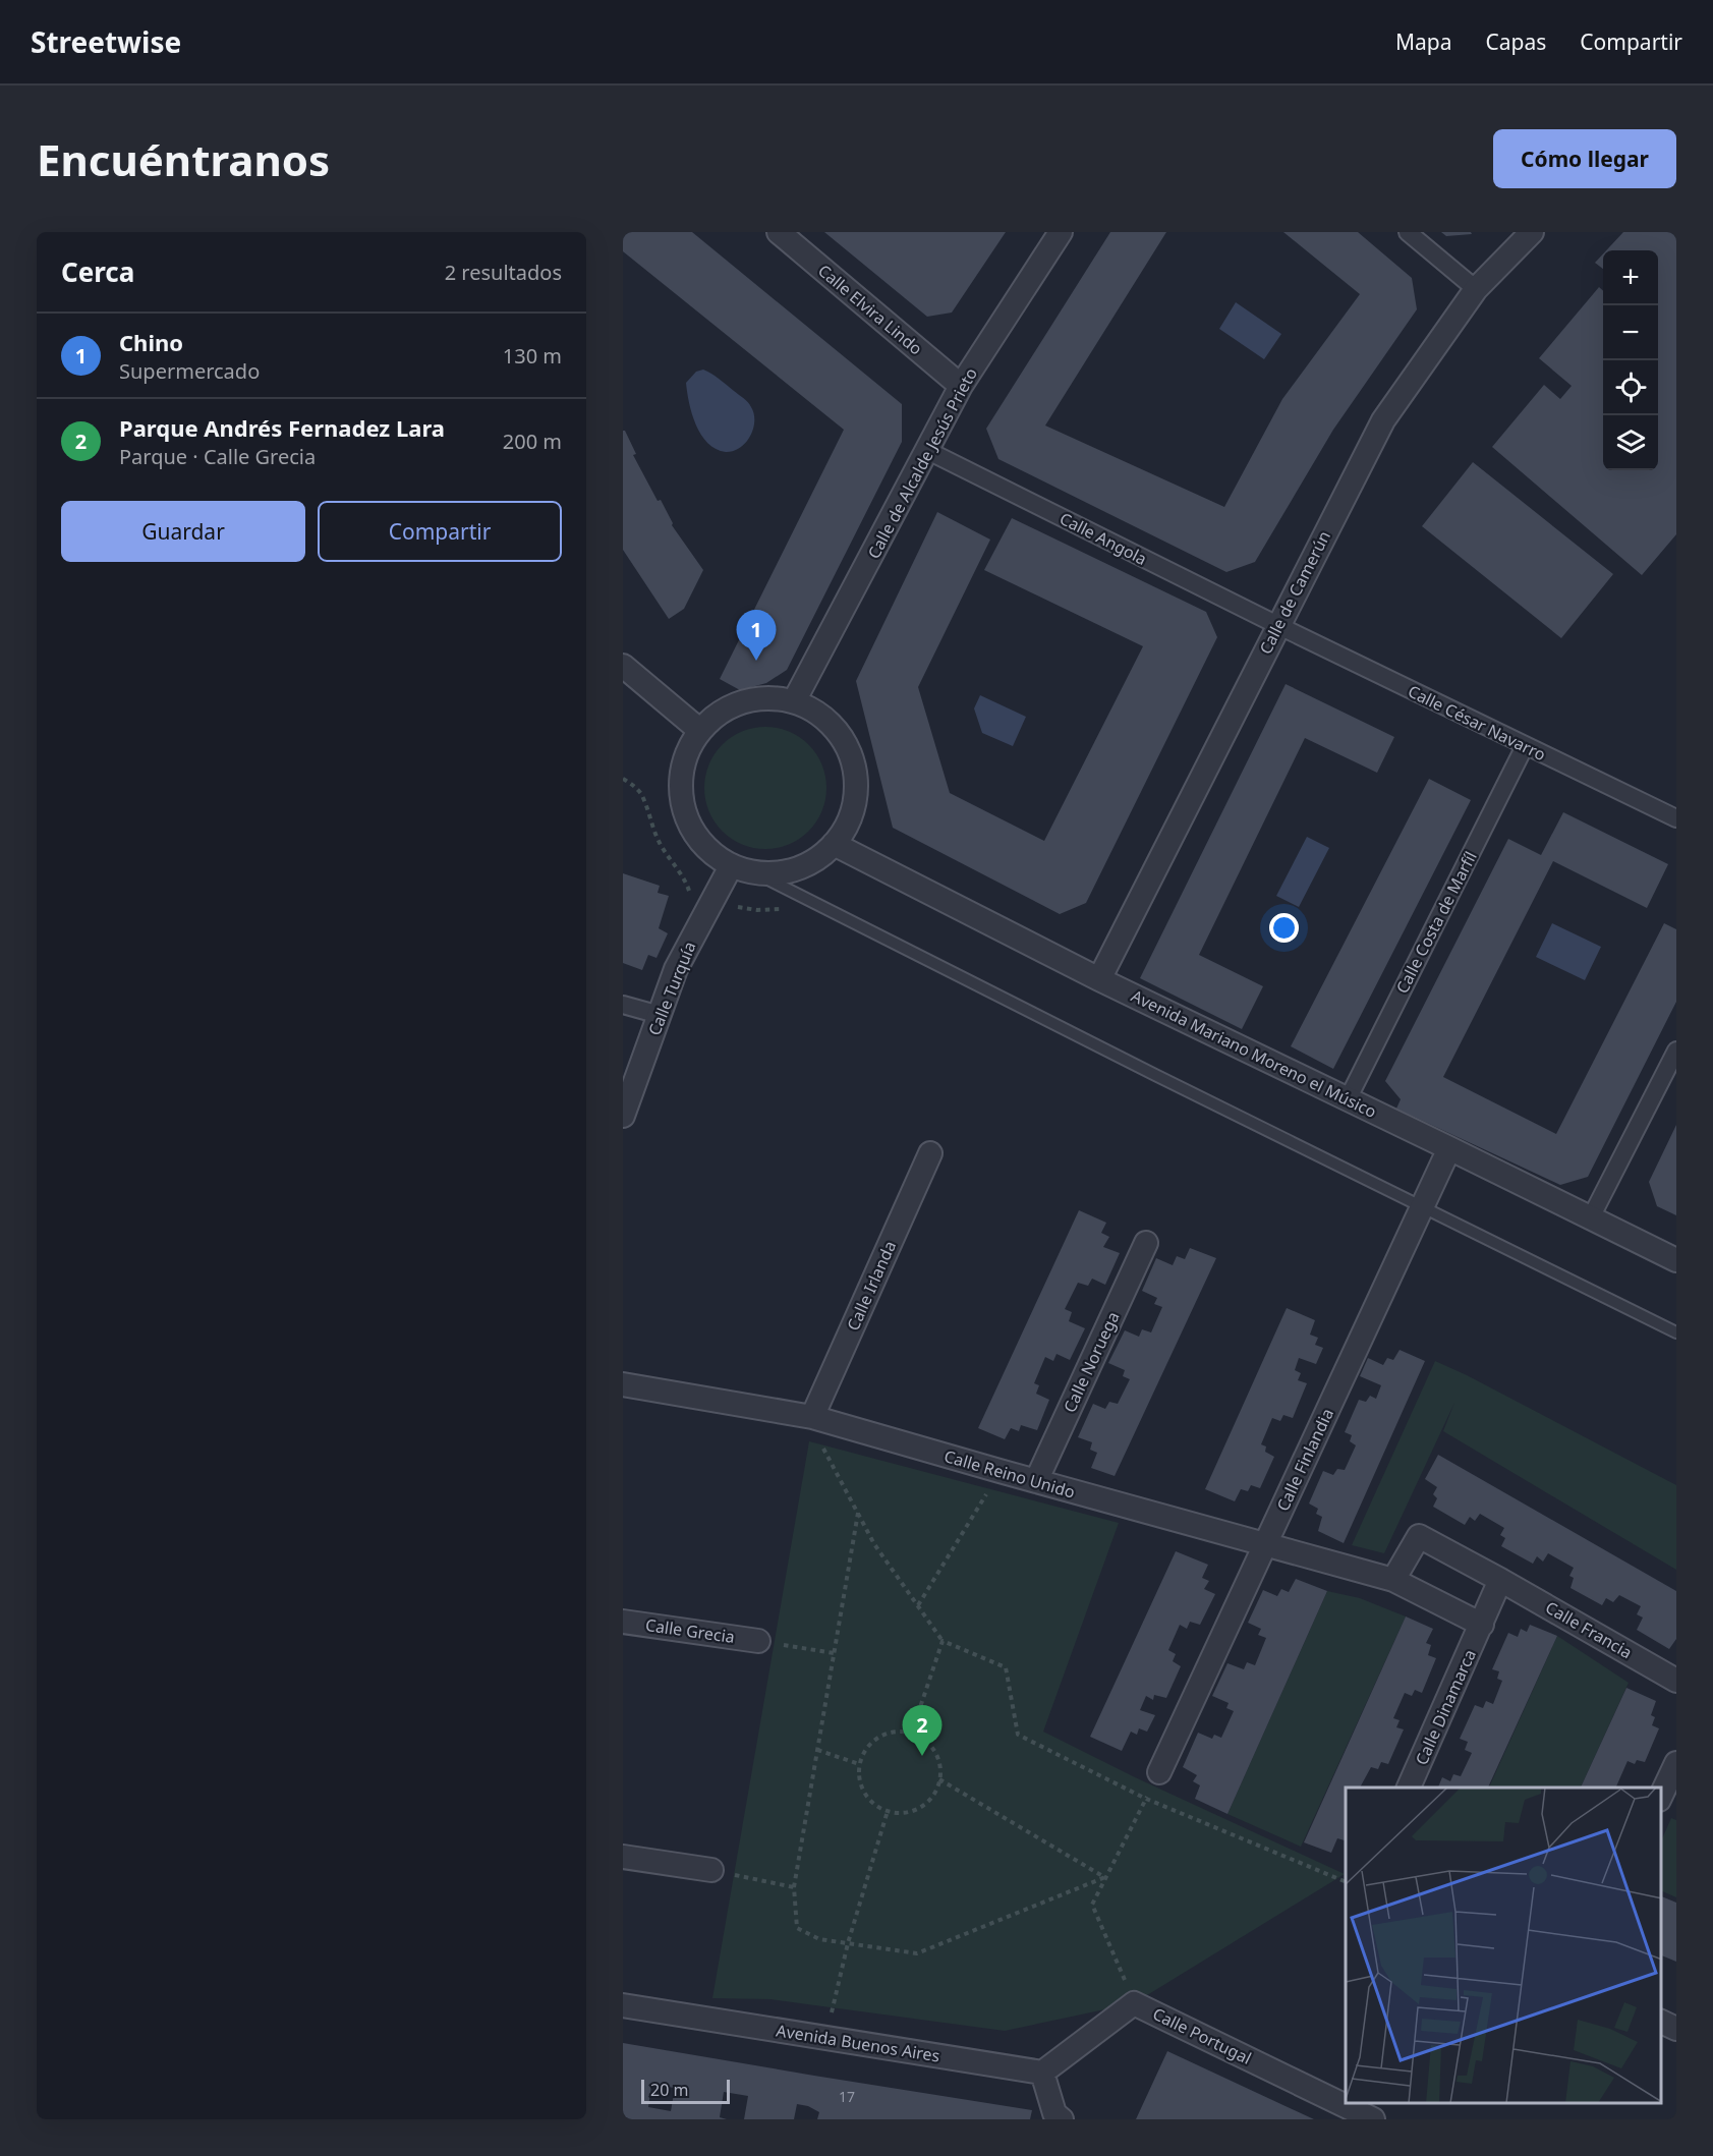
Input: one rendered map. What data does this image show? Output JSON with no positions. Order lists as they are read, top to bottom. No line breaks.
{"streets":{"street":["Calle Elvira Lindo","Calle de Alcalde Jesús Prieto","Calle Angola","Calle de Camerún","Calle César Navarro","Calle Costa de Marfíl","Calle Turquía","Avenida Mariano Moreno el Músico","Calle Irlanda","Calle Noruega","Calle Finlandia","Calle Reino Unido","Calle Francia","Calle Grecia","Calle Dinamarca","Calle Portugal","Avenida Buenos Aires"]},"crossings":[["Calle Elvira Lindo","Calle de Alcalde Jesús Prieto"],["Calle de Alcalde Jesús Prieto","Calle Angola"],["Calle de Alcalde Jesús Prieto","Calle Turquía"],["Calle de Alcalde Jesús Prieto","Avenida Mariano Moreno el Músico"],["Calle Angola","Calle de Camerún"],["Calle Angola","Calle César Navarro"],["Calle de Camerún","Calle César Navarro"],["Calle de Camerún","Avenida Mariano Moreno el Músico"],["Calle César Navarro","Calle Costa de Marfíl"],["Calle Costa de Marfíl","Avenida Mariano Moreno el Músico"],["Calle Turquía","Avenida Mariano Moreno el Músico"],["Avenida Mariano Moreno el Músico","Calle Finlandia"],["Calle Irlanda","Calle Reino Unido"],["Calle Noruega","Calle Reino Unido"],["Calle Finlandia","Calle Reino Unido"],["Calle Reino Unido","Calle Francia"],["Calle Reino Unido","Calle Dinamarca"],["Calle Francia","Calle Dinamarca"],["Calle Portugal","Avenida Buenos Aires"]],"house_numbers":["17"],"scale_bar":"20 m","page":{"header":"Streetwise","nav":["Mapa","Capas","Compartir"],"buttons":["Cómo llegar",["Guardar","Compartir"]],"title":"Encuéntranos","heading":["Cerca","2 resultados"],"map_buttons":["+","−"],"list":[{"mark":"1","name":"Chino","note":"Supermercado","value":"130 m"},{"mark":"2","name":"Parque Andrés Fernadez Lara","note":"Parque · Calle Grecia","value":"200 m"}],"pins":["1","2"],"scale":"20 m"}}
